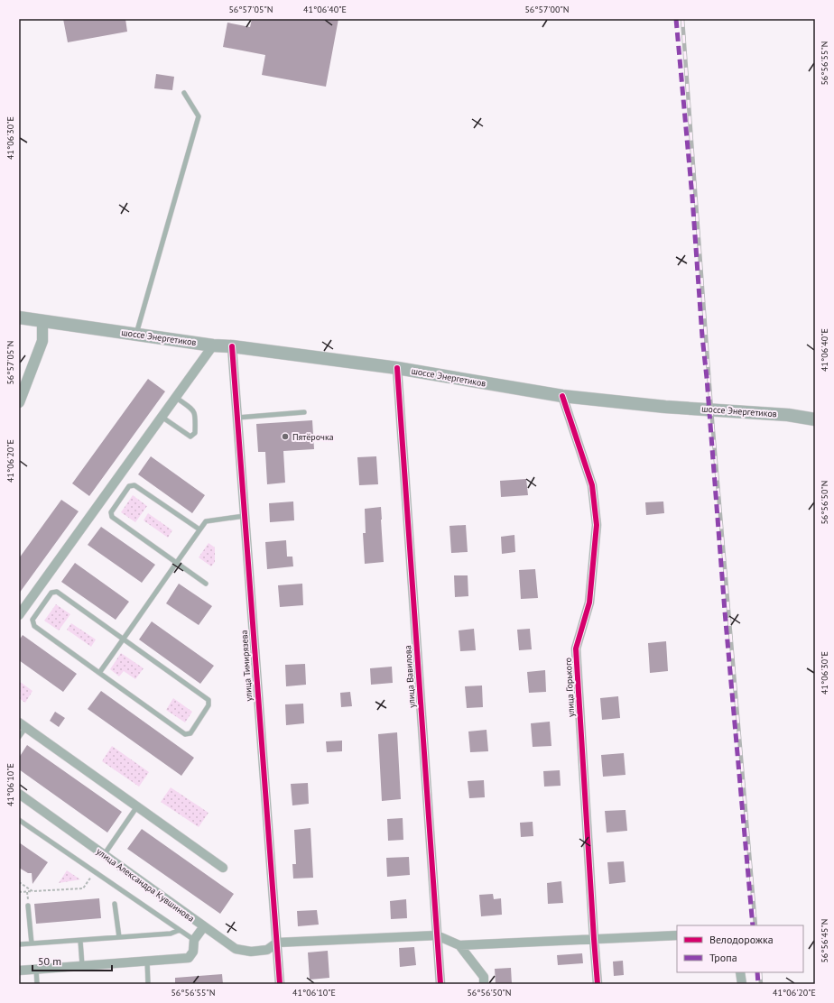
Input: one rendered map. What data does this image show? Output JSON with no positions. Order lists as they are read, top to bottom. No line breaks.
{"streets":{"main road":["шоссе Энергетиков"],"street":["улица Тимирязева","улица Вавилова","улица Горького","улица Александра Кувшинова"]},"crossings":[["шоссе Энергетиков","улица Тимирязева"],["шоссе Энергетиков","улица Вавилова"],["шоссе Энергетиков","улица Горького"],["улица Тимирязева","улица Александра Кувшинова"]],"places":["Пятёрочка"],"legend":["Велодорожка","Тропа"],"scale_bar":"50 m","coordinates":["56°57'05\"N","41°06'40\"E","56°57'00\"N","56°56'55\"N","41°06'30\"E","41°06'20\"E","56°56'50\"N","41°06'10\"E","56°56'45\"N"]}
